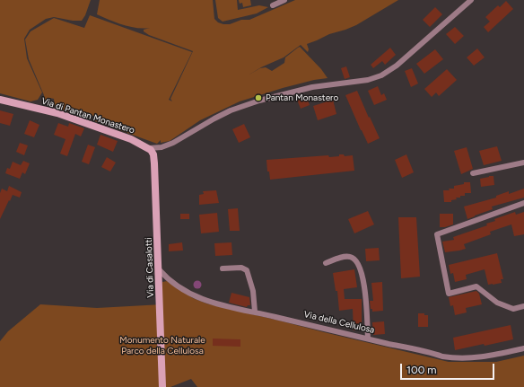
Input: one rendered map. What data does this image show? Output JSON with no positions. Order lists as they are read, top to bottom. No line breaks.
{"streets":{"street":["Via di Pantan Monastero","Via di Casalotti","Via della Cellulosa"]},"crossings":[["Via di Pantan Monastero","Via di Casalotti"],["Via di Casalotti","Via della Cellulosa"]],"parks":["Monumento Naturale Parco della Cellulosa"],"places":["Pantan Monastero"],"scale_bar":"100 m"}
